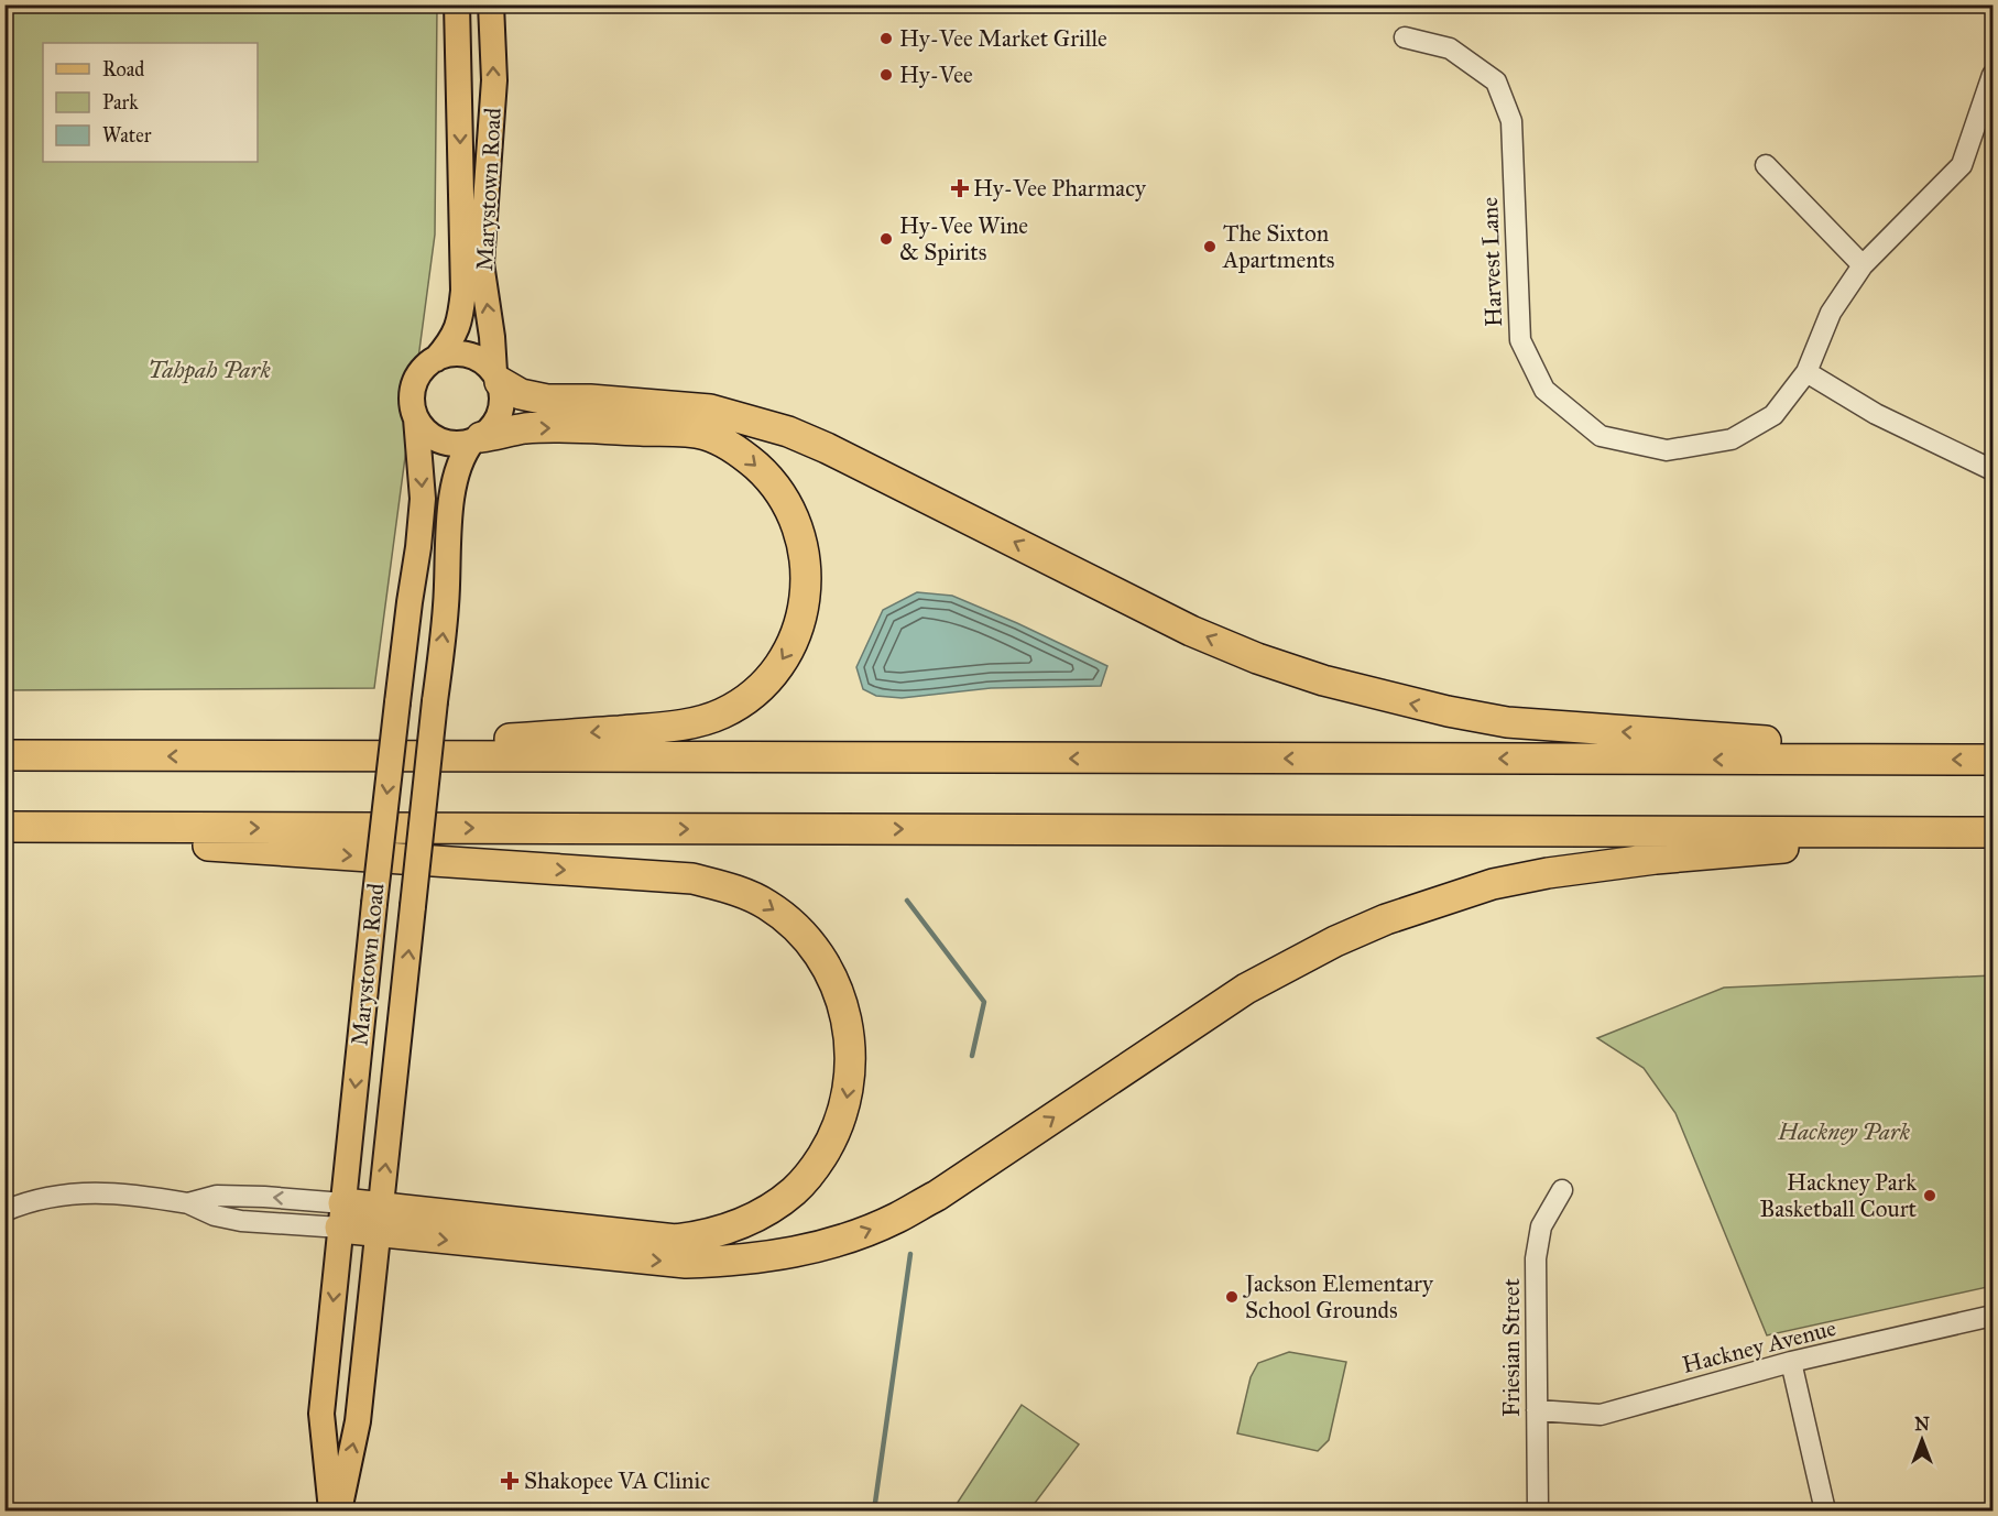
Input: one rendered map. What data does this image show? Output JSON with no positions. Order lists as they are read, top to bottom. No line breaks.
{"streets":{"main road":["Marystown Road"],"street":["Harvest Lane","Hackney Avenue","Friesian Street"]},"crossings":[["Hackney Avenue","Friesian Street"]],"parks":["Tahpah Park","Hackney Park"],"places":{"other":["Hy-Vee Market Grille","Hy-Vee","Hy-Vee Wine & Spirits","The Sixton Apartments","Hackney Park Basketball Court","Jackson Elementary School Grounds"],"health":["Hy-Vee Pharmacy","Shakopee VA Clinic"]},"legend":["Road","Park","Water"],"north":"top"}
